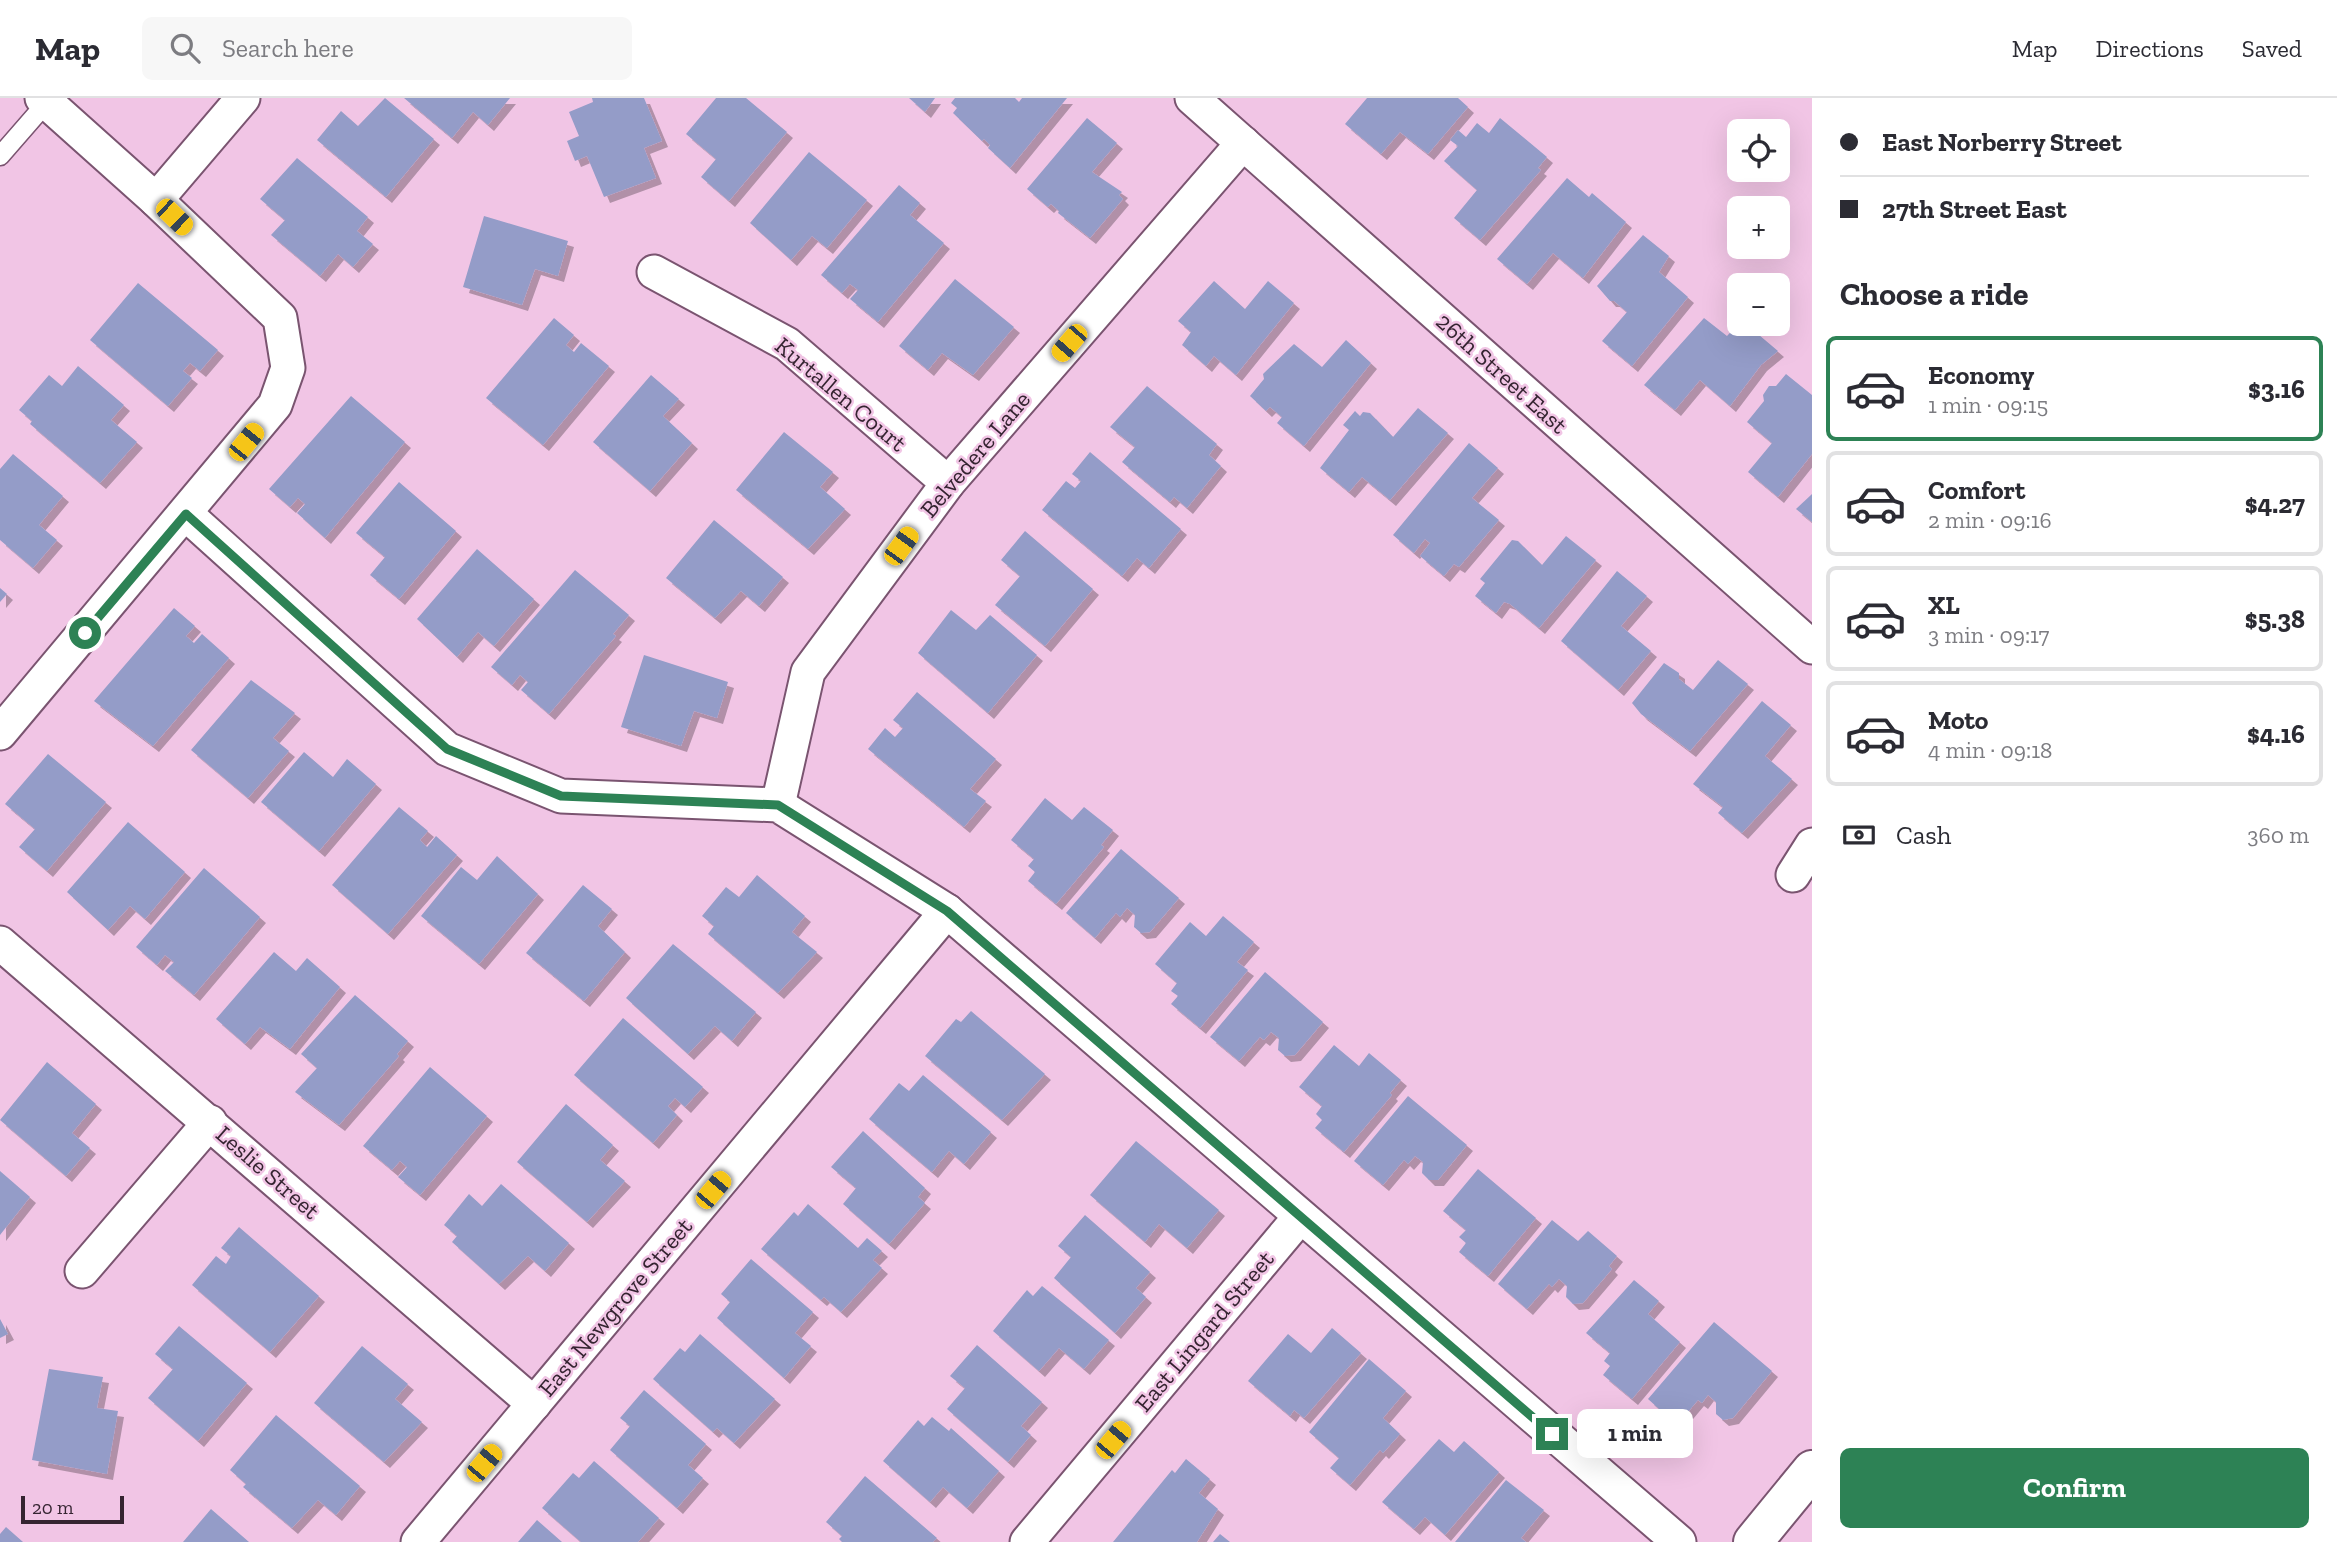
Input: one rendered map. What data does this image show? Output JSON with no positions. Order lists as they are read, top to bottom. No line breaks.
{"streets":{"street":["26th Street East","Kurtallen Court","Belvedere Lane","Leslie Street","East Newgrove Street","East Lingard Street"]},"crossings":[["26th Street East","Belvedere Lane"],["Kurtallen Court","Belvedere Lane"],["Leslie Street","East Newgrove Street"]],"scale_bar":"20 m","page":{"header":"Map","search":"Search here","nav":["Map","Directions","Saved"],"banner":["East Norberry Street","27th Street East"],"map_buttons":["+","−"],"heading":"Choose a ride","list":[{"name":"Economy","note":"1 min · 09:15","value":"$3.16"},{"name":"Comfort","note":"2 min · 09:16","value":"$4.27"},{"name":"XL","note":"3 min · 09:17","value":"$5.38"},{"name":"Moto","note":"4 min · 09:18","value":"$4.16"}],"pay":["Cash","360 m"],"bubble":"1 min","buttons":"Confirm","scale":"20 m"}}
